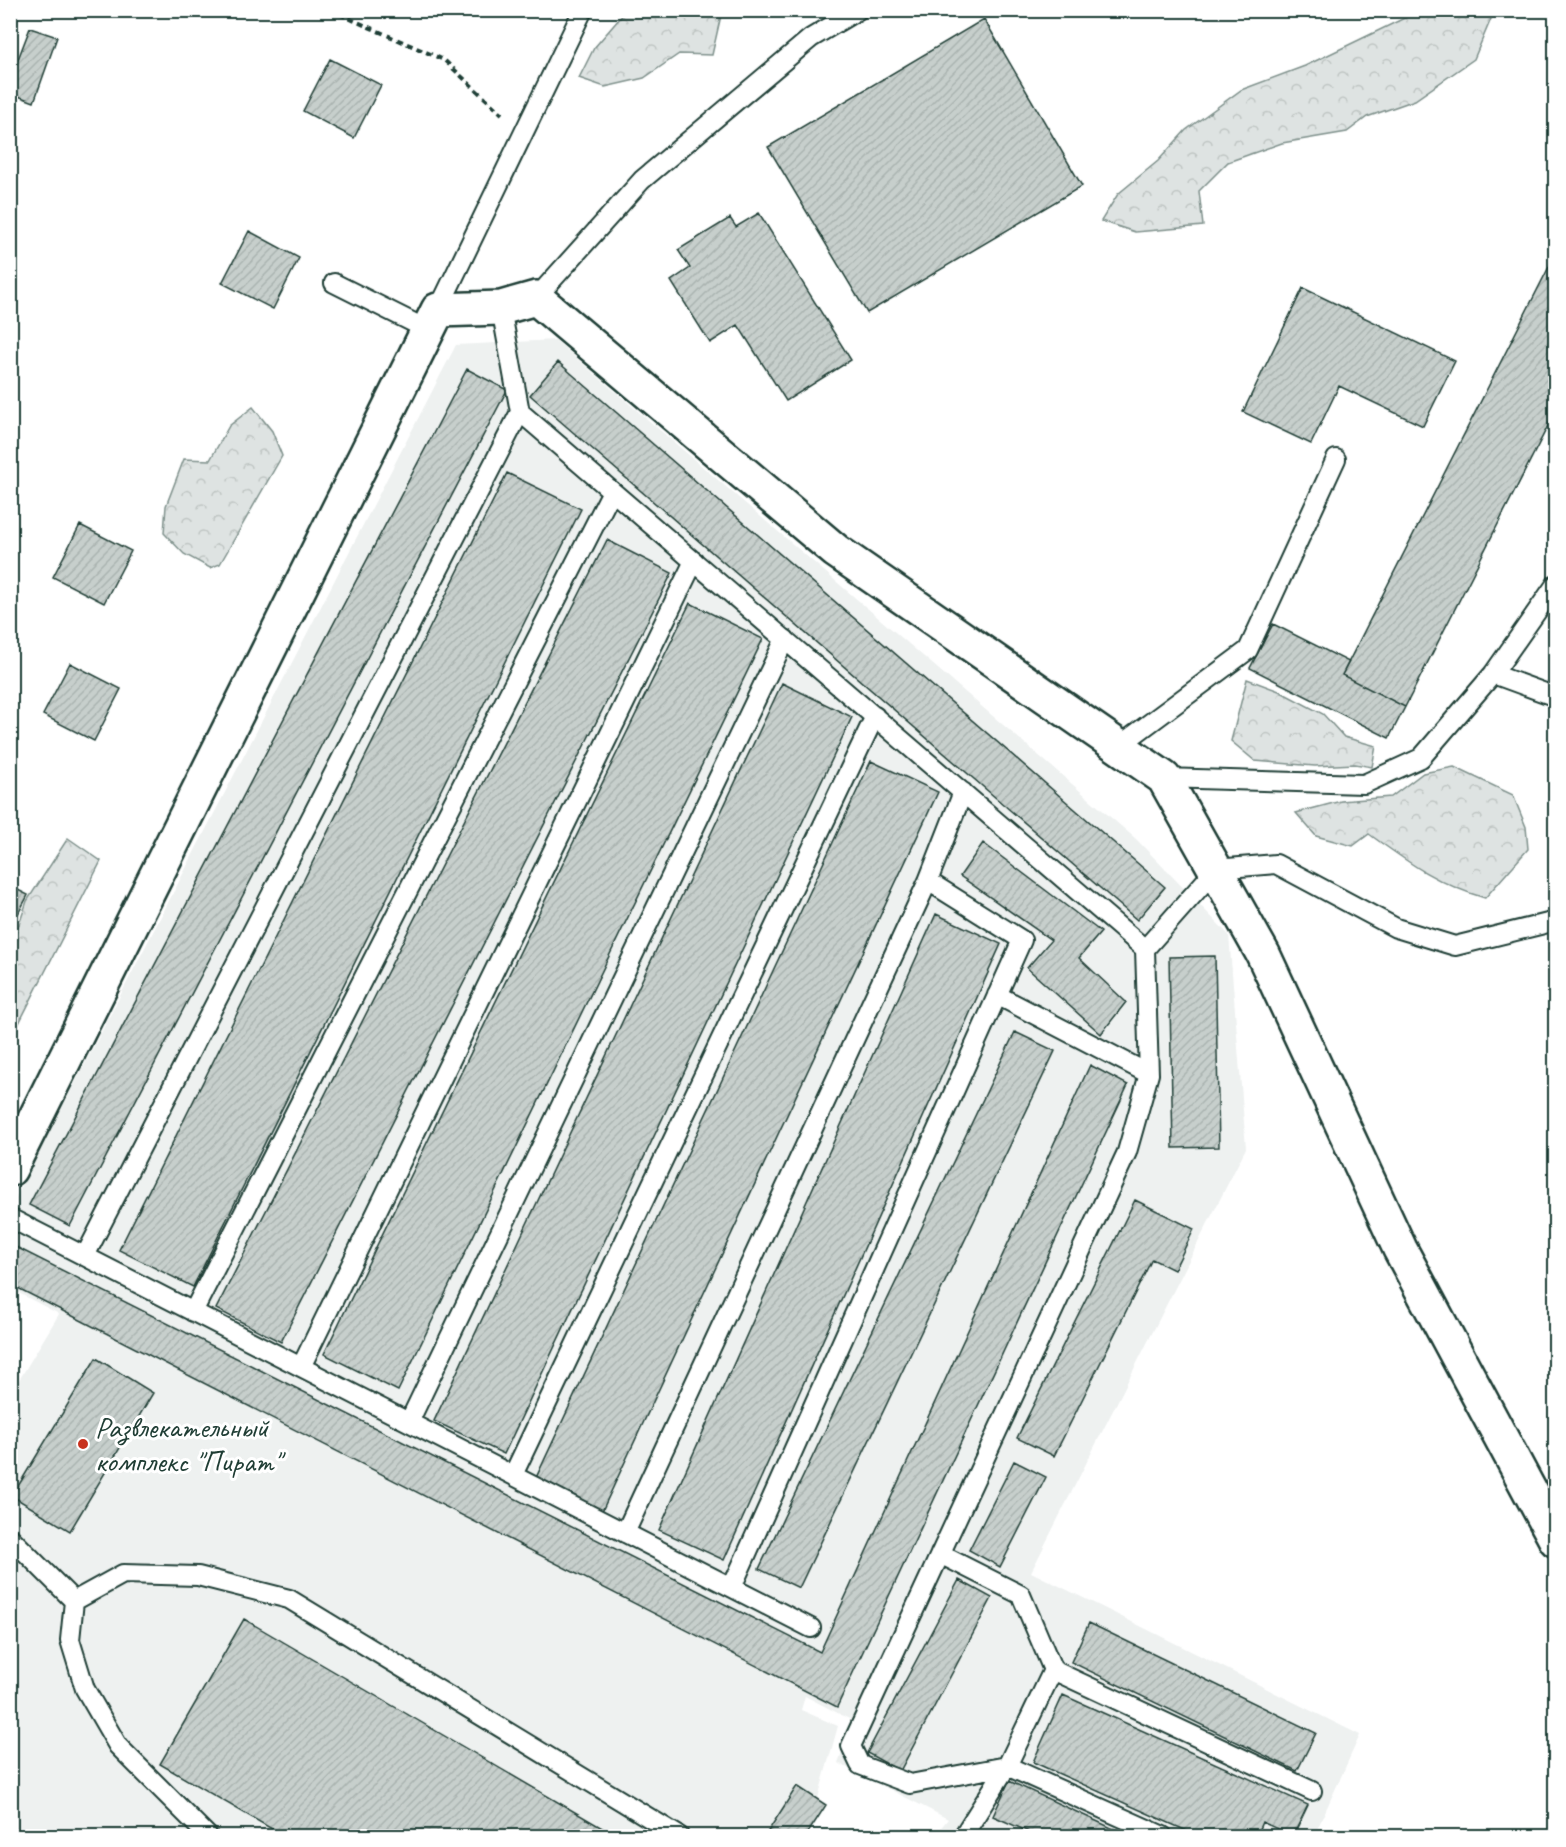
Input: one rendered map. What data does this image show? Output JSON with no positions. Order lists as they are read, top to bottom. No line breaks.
{"places":["Развлекательный комплекс \"Пират\""]}
